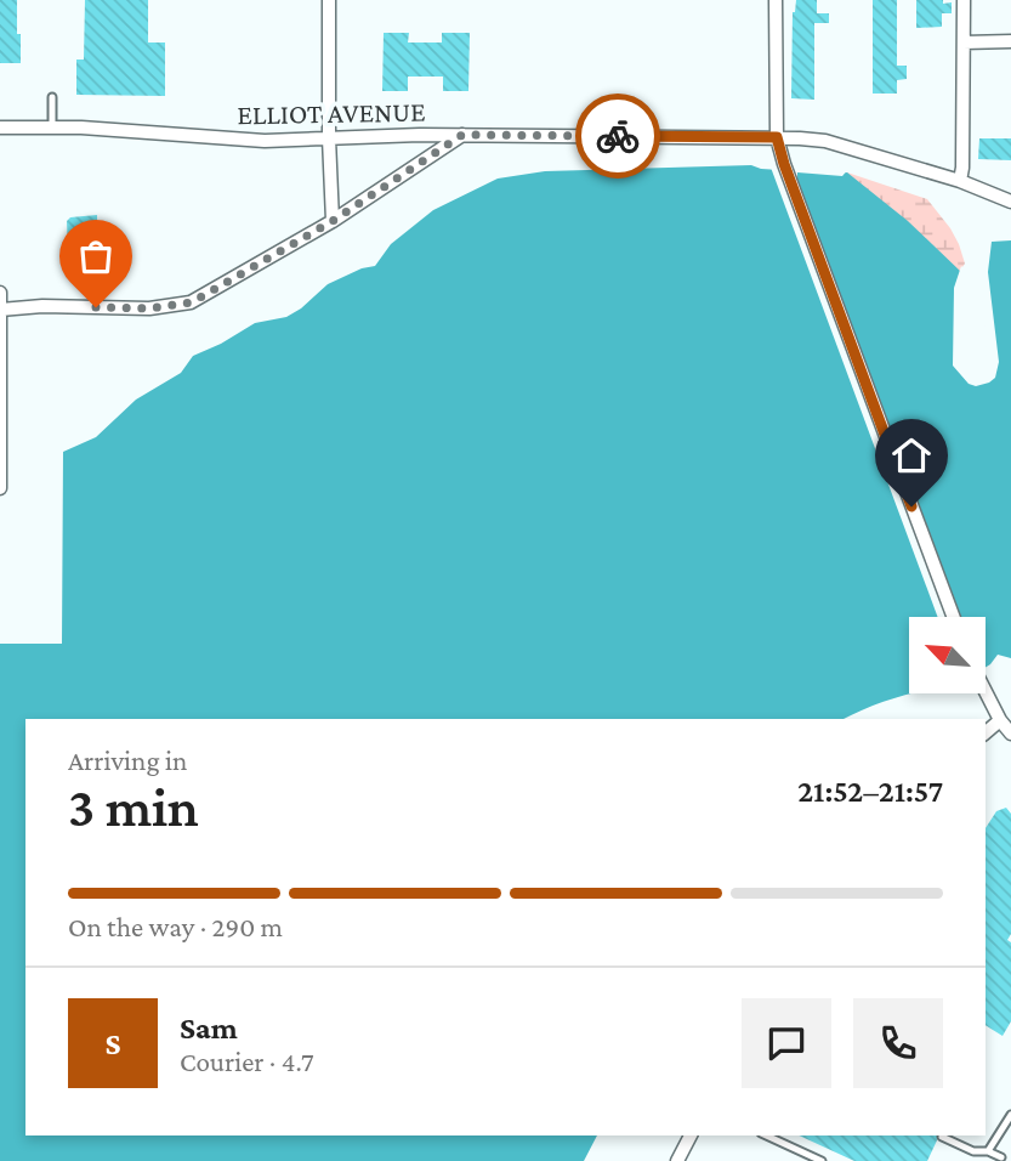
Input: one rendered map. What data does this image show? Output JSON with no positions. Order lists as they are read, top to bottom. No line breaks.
{"streets":{"street":["ELLIOT AVENUE"]},"north":"top left","page":{"heading":["3 min","Arriving in","21:52–21:57"],"panel":["Sam","Courier · 4.7"],"bar":"On the way · 290 m","round":"S"}}
